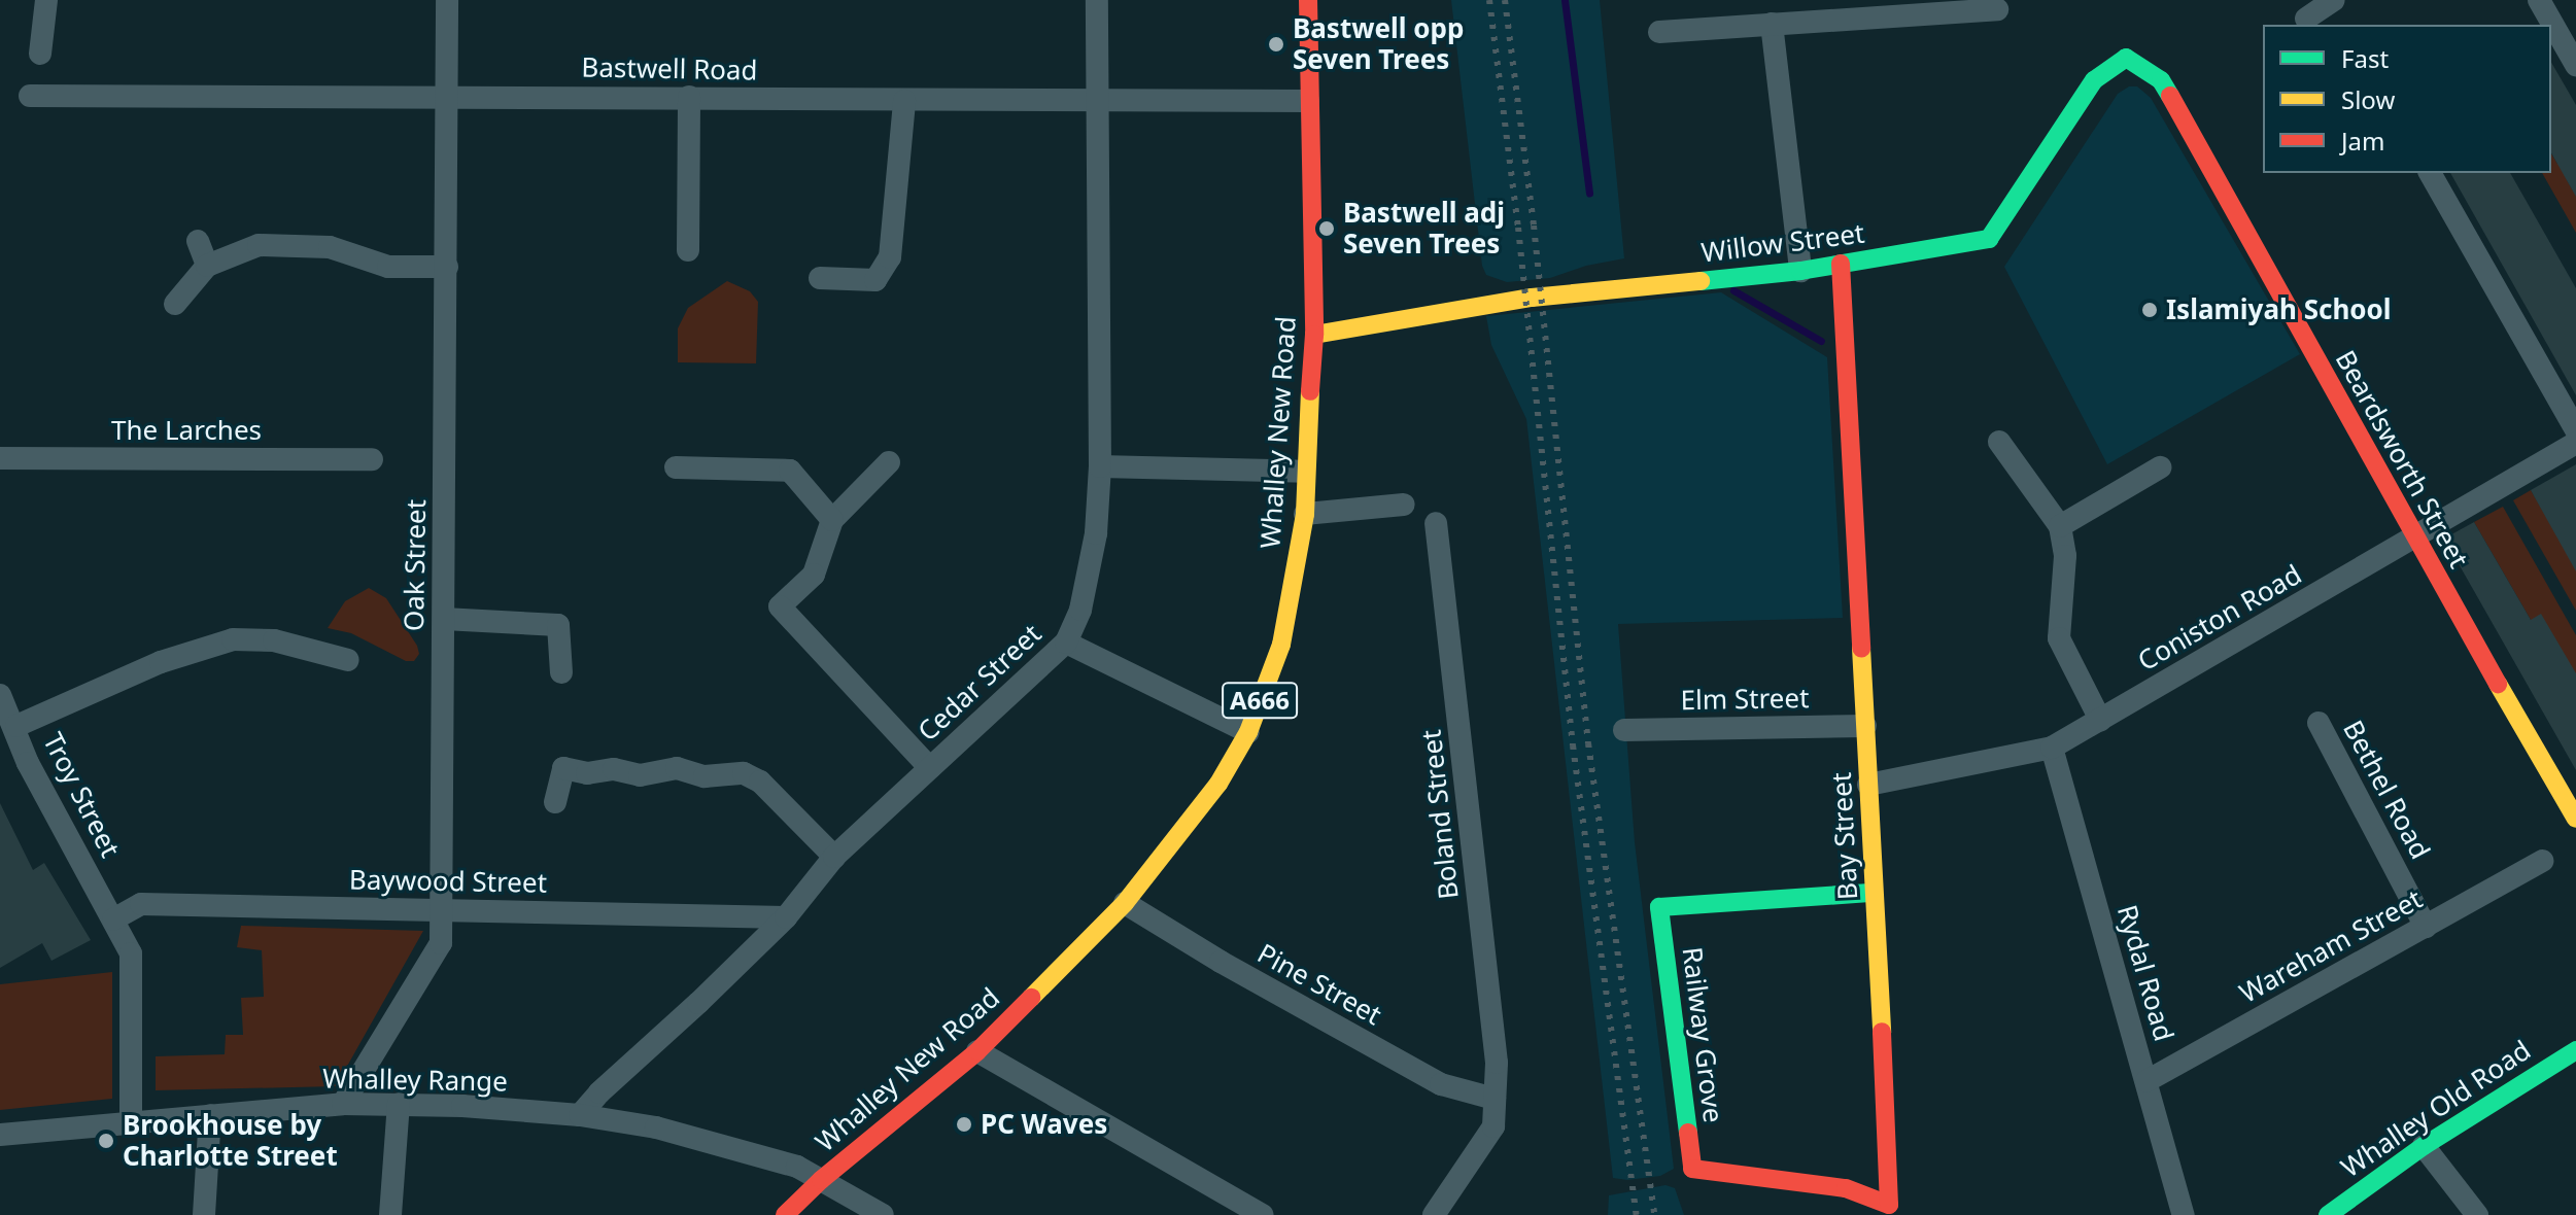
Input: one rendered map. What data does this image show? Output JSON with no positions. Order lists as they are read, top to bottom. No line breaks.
{"streets":{"main road":["Willow Street","Whalley New Road","Beardsworth Street","A666","Bay Street","Railway Grove","Whalley Old Road"],"street":["Bastwell Road","The Larches","Oak Street","Coniston Road","Cedar Street","Elm Street","Bethel Road","Troy Street","Boland Street","Baywood Street","Wareham Street","Rydal Road","Pine Street","Whalley Range"]},"crossings":[["Bastwell Road","Whalley New Road"],["Bastwell Road","Oak Street"],["Bastwell Road","Cedar Street"],["Willow Street","Whalley New Road"],["Willow Street","Beardsworth Street"],["Willow Street","Bay Street"],["Whalley New Road","Pine Street"],["Whalley New Road","Whalley Range"],["Beardsworth Street","Coniston Road"],["Oak Street","Baywood Street"],["Oak Street","Whalley Range"],["Coniston Road","Bay Street"],["Coniston Road","Rydal Road"],["Cedar Street","Baywood Street"],["Cedar Street","Whalley Range"],["Elm Street","Bay Street"],["Bethel Road","Wareham Street"],["Troy Street","Baywood Street"],["Troy Street","Whalley Range"],["Boland Street","Pine Street"],["Bay Street","Railway Grove"],["Wareham Street","Rydal Road"]],"places":["Bastwell opp Seven Trees","Bastwell adj Seven Trees","Islamiyah School","PC Waves","Brookhouse by Charlotte Street"],"legend":["Fast","Slow","Jam"]}
